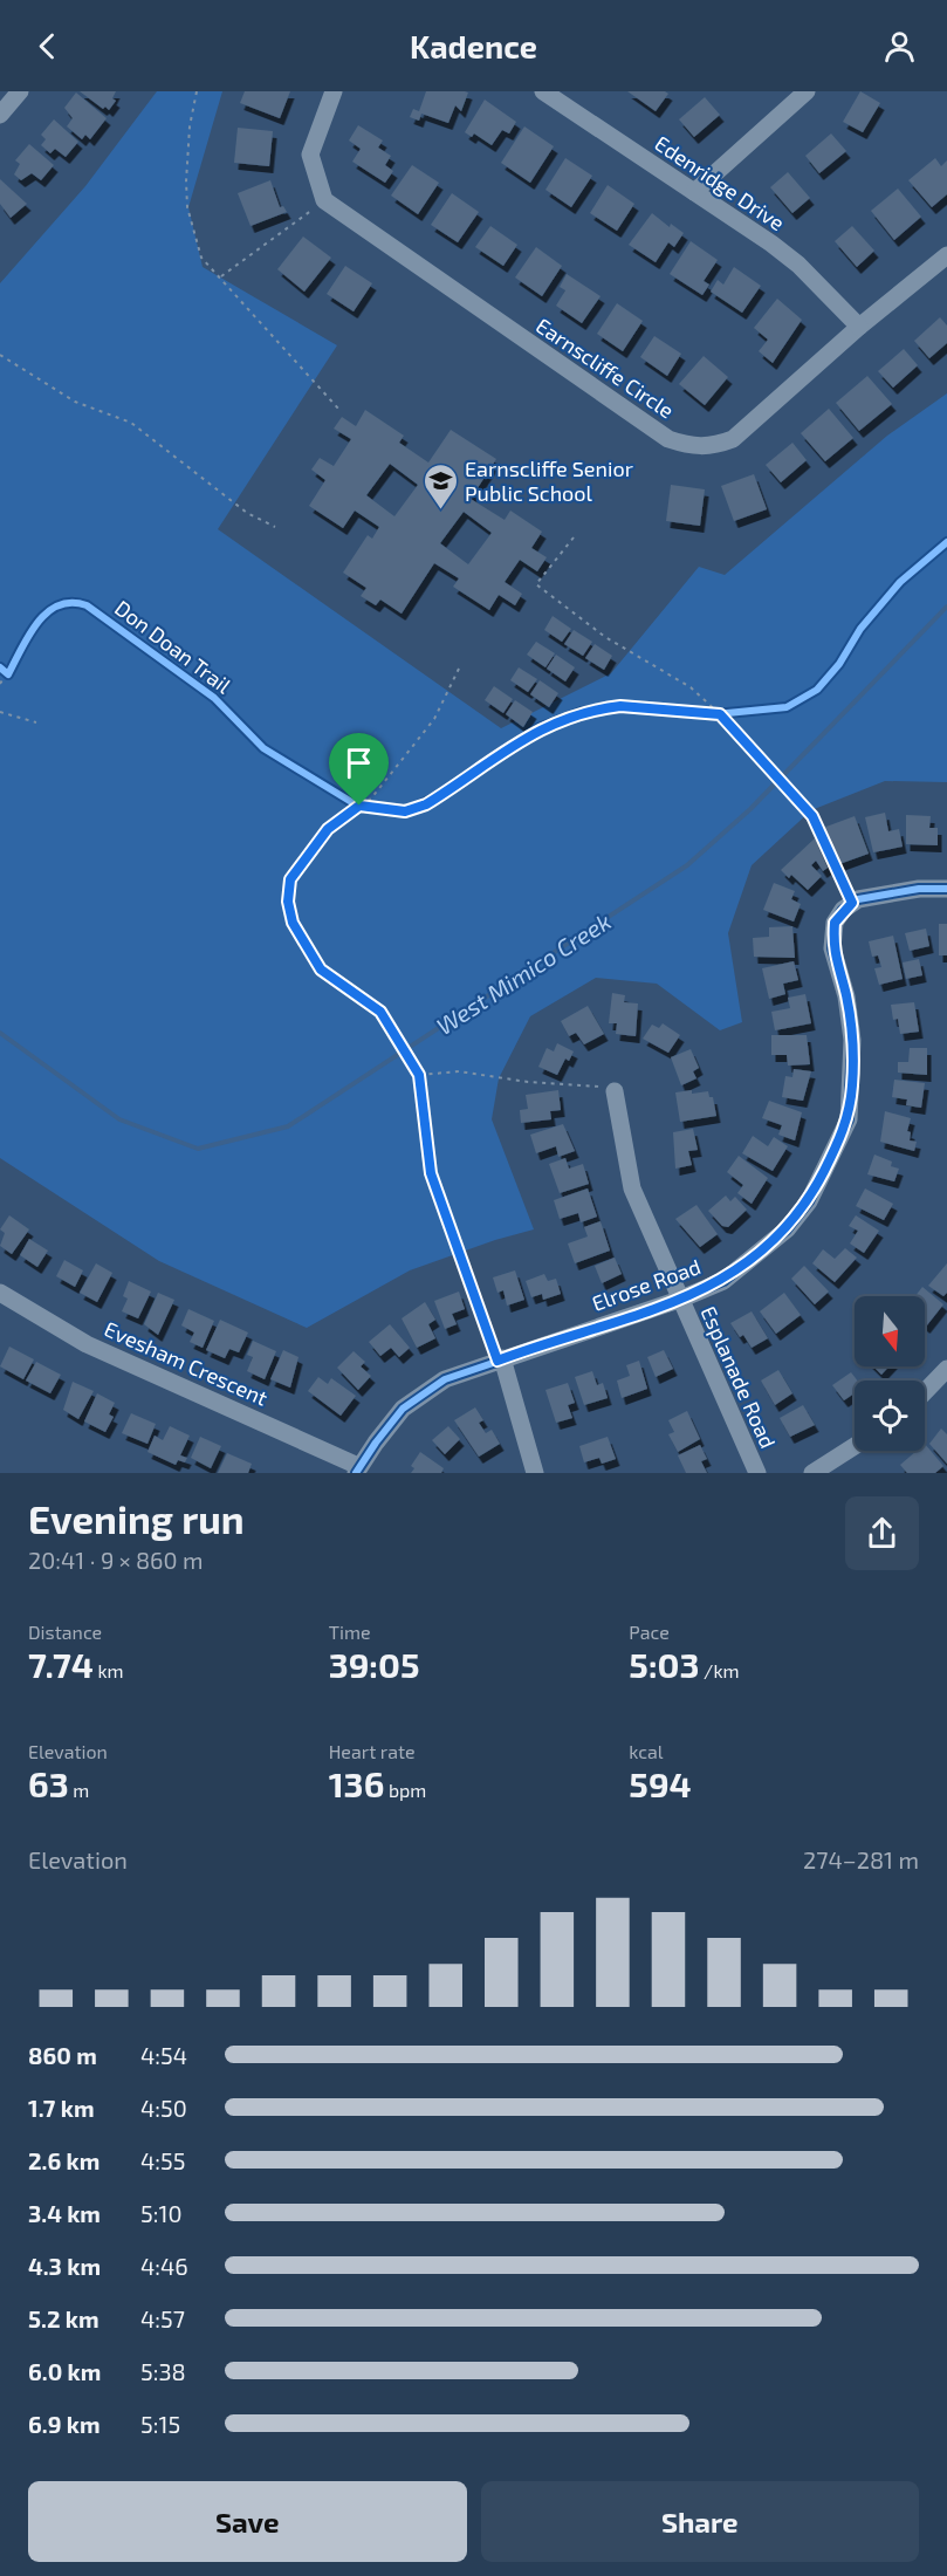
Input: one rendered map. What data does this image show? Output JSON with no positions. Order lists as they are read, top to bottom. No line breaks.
{"streets":{"street":["Edenridge Drive","Earnscliffe Circle","Elrose Road","Evesham Crescent","Esplanade Road"],"cycle path":["Don Doan Trail"]},"crossings":[["Edenridge Drive","Earnscliffe Circle"],["Elrose Road","Evesham Crescent"],["Elrose Road","Esplanade Road"]],"water":["West Mimico Creek"],"places":{"school or university":["Earnscliffe Senior Public School"]},"north":"bottom","page":{"header":"Kadence","heading":["Evening run","20:41 · 9 × 860 m"],"stats":[["Distance","7.74 km"],["Time","39:05"],["Pace","5:03 /km"],["Elevation","63 m"],["Heart rate","136 bpm"],["kcal","594"]],"chart":["Elevation","274–281 m"],"list":[{"name":"860 m","note":"4:54"},{"name":"1.7 km","note":"4:50"},{"name":"2.6 km","note":"4:55"},{"name":"3.4 km","note":"5:10"},{"name":"4.3 km","note":"4:46"},{"name":"5.2 km","note":"4:57"},{"name":"6.0 km","note":"5:38"},{"name":"6.9 km","note":"5:15"}],"buttons":["Save","Share"]}}
